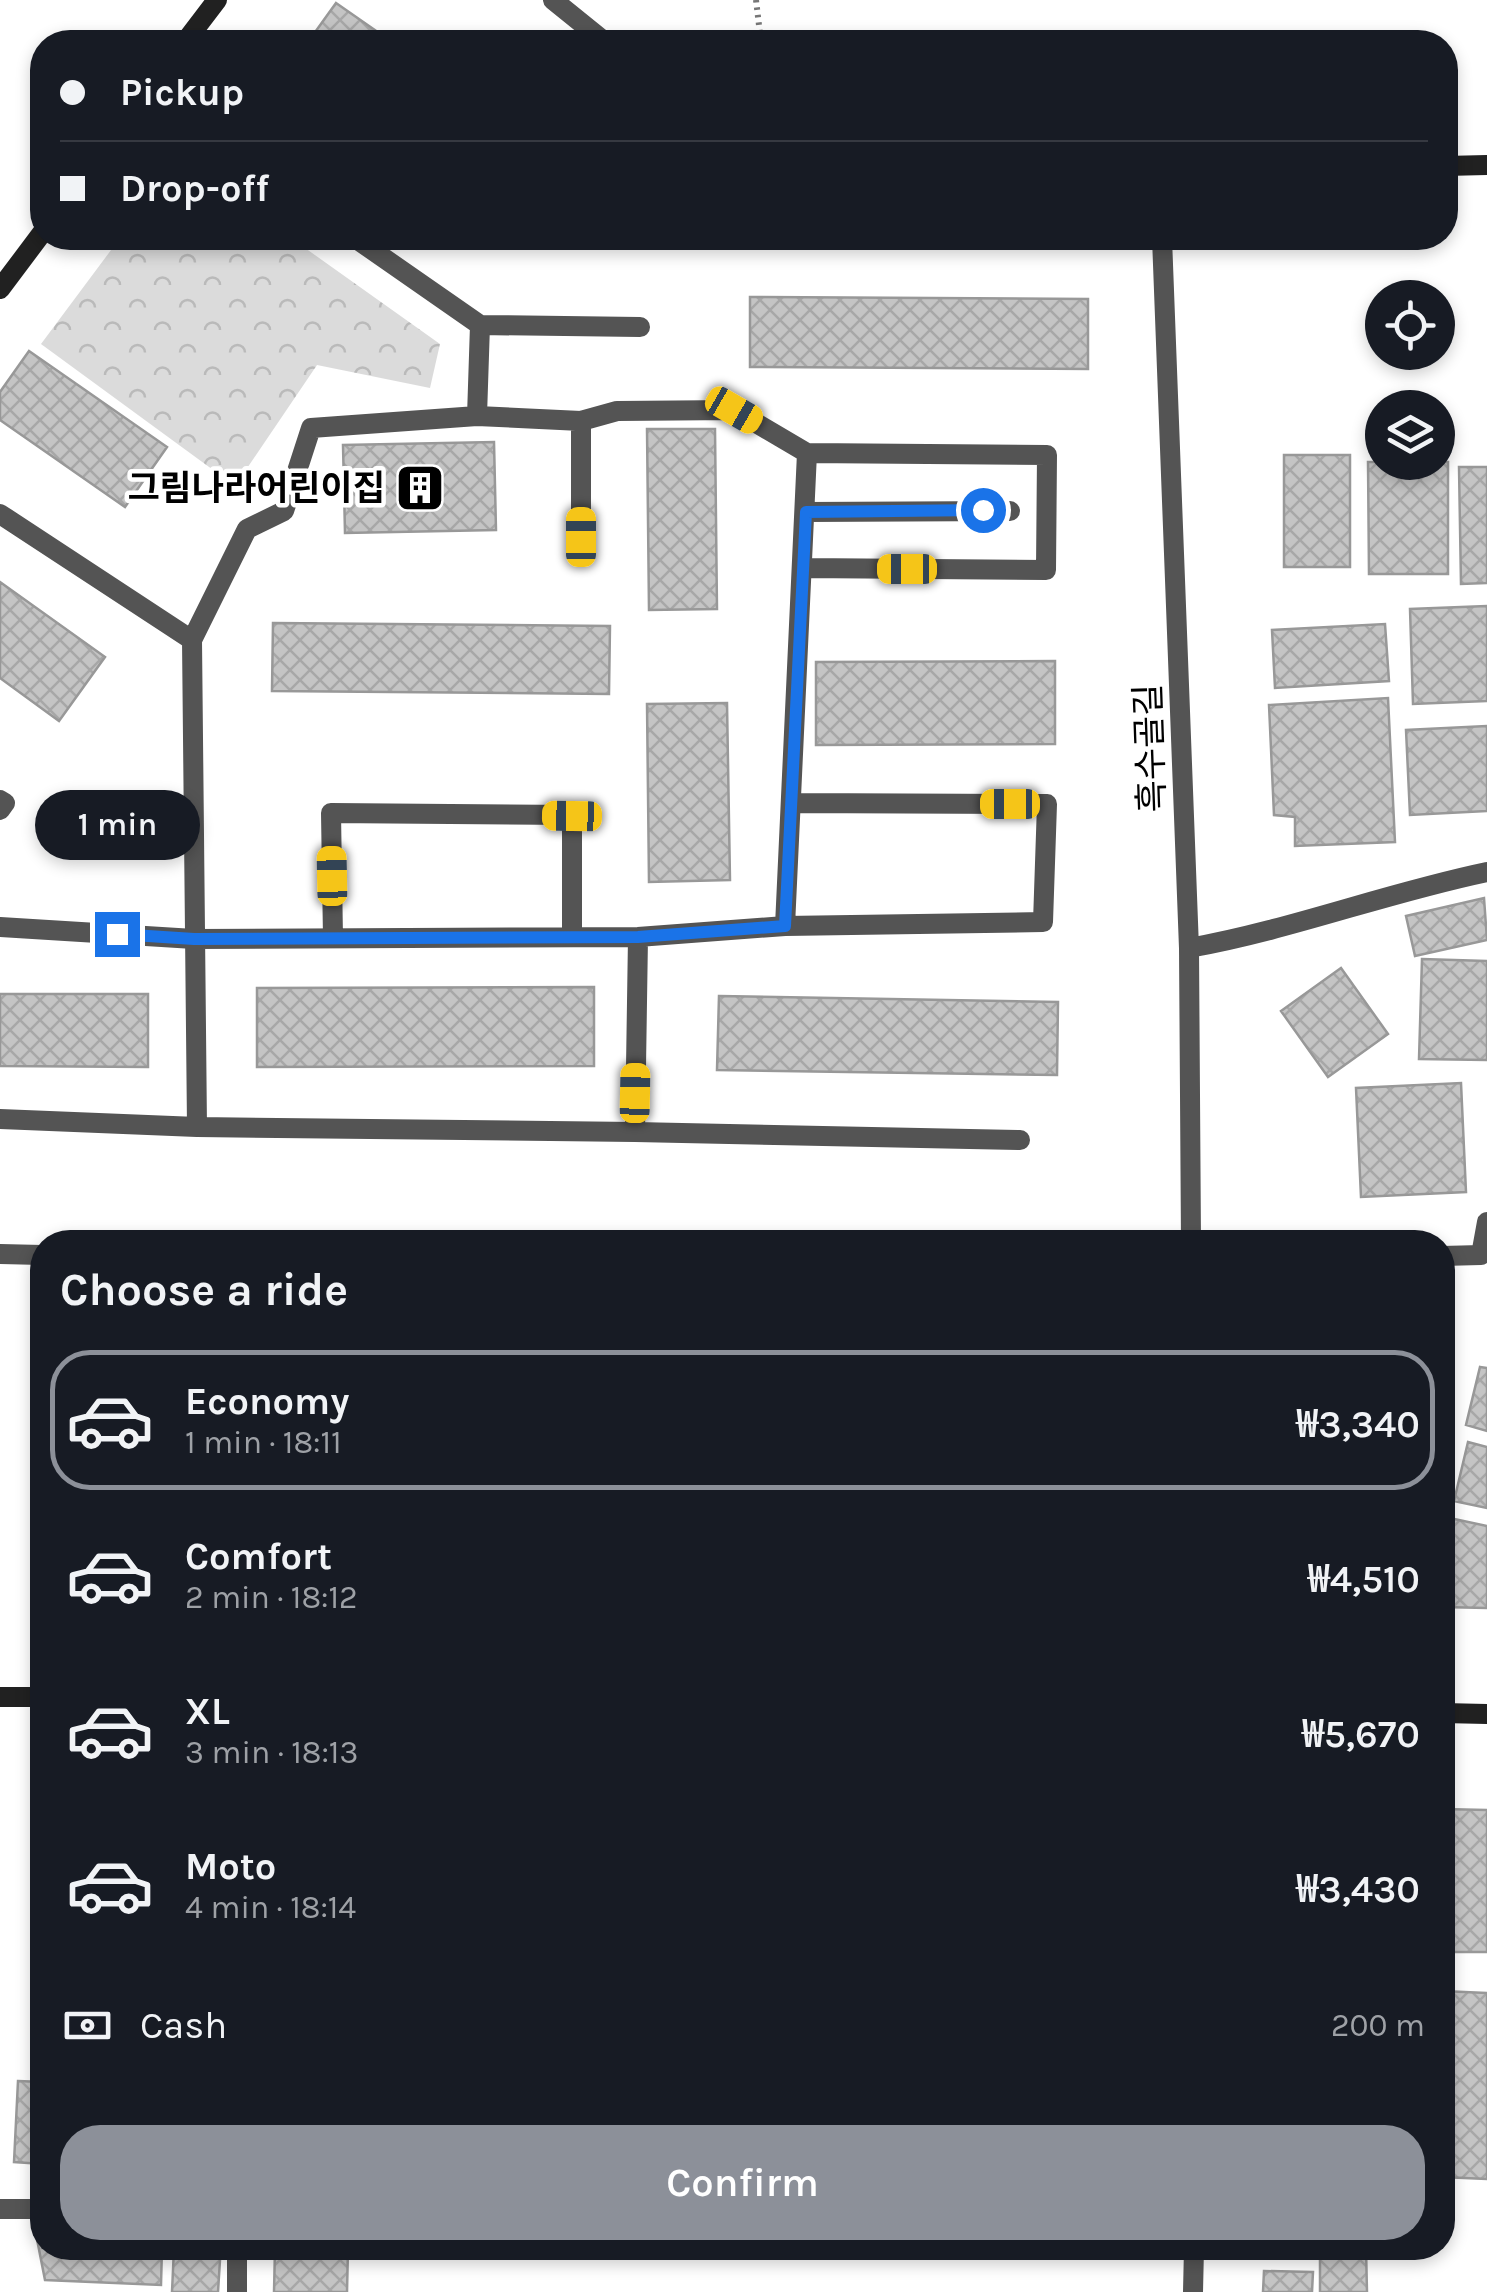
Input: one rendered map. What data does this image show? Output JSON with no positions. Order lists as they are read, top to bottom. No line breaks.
{"streets":{"street":["흑수골길"]},"places":{"building":["그림나라어린이집"]},"page":{"banner":["Pickup","Drop-off"],"bubble":"1 min","heading":"Choose a ride","list":[{"name":"Economy","note":"1 min · 18:11","value":"₩3,340"},{"name":"Comfort","note":"2 min · 18:12","value":"₩4,510"},{"name":"XL","note":"3 min · 18:13","value":"₩5,670"},{"name":"Moto","note":"4 min · 18:14","value":"₩3,430"}],"pay":["Cash","200 m"],"buttons":"Confirm"}}
